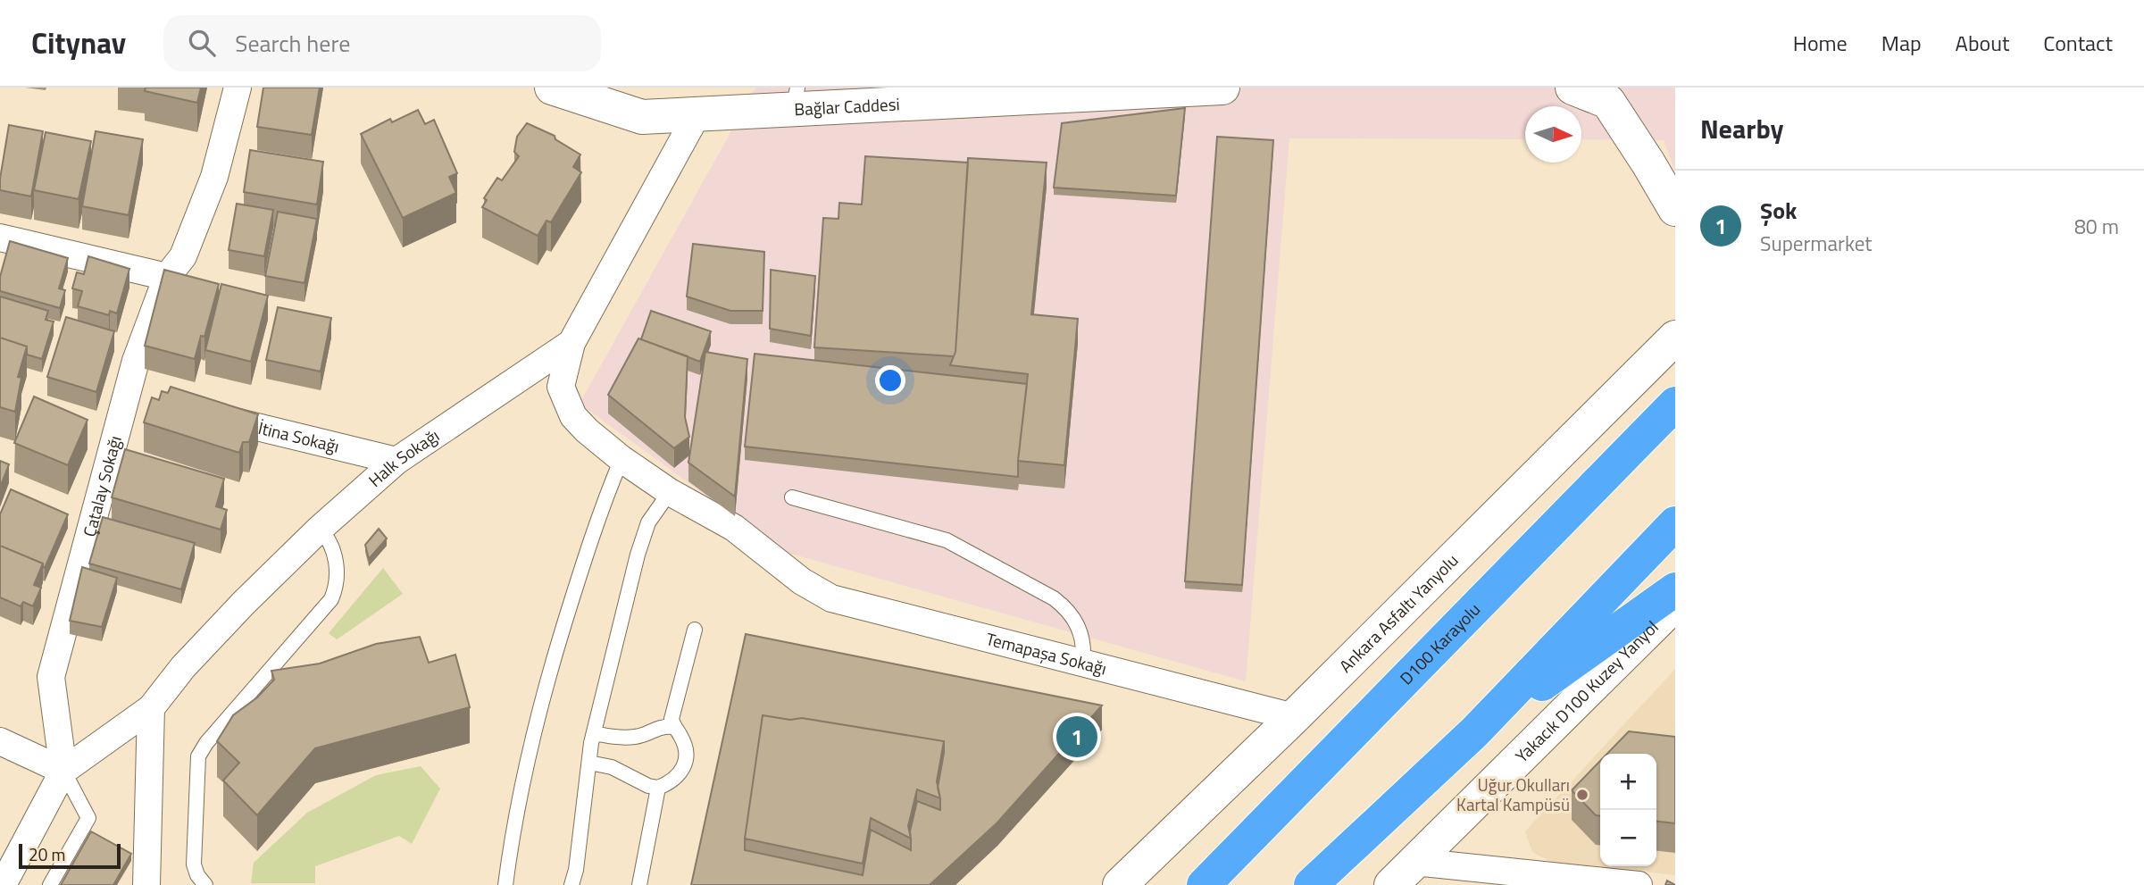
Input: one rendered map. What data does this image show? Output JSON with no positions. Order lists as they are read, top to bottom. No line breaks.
{"streets":{"highway":["D100 Karayolu"],"main road":["Bağlar Caddesi","Ankara Asfaltı Yanyolu","Yakacık D100 Kuzey Yanyol"],"street":["İtina Sokağı","Halk Sokağı","Çatalay Sokağı","Temapaşa Sokağı"]},"crossings":[["Bağlar Caddesi","Halk Sokağı"],["İtina Sokağı","Halk Sokağı"],["Halk Sokağı","Çatalay Sokağı"],["Halk Sokağı","Temapaşa Sokağı"],["Ankara Asfaltı Yanyolu","Temapaşa Sokağı"]],"places":["Uğur Okulları Kartal Kampüsü"],"scale_bar":"20 m","north":"right","page":{"header":"Citynav","search":"Search here","nav":["Home","Map","About","Contact"],"heading":"Nearby","list":[{"mark":"1","name":"Şok","note":"Supermarket","value":"80 m"}],"pins":"1","map_buttons":["+","−"],"scale":"20 m"}}
